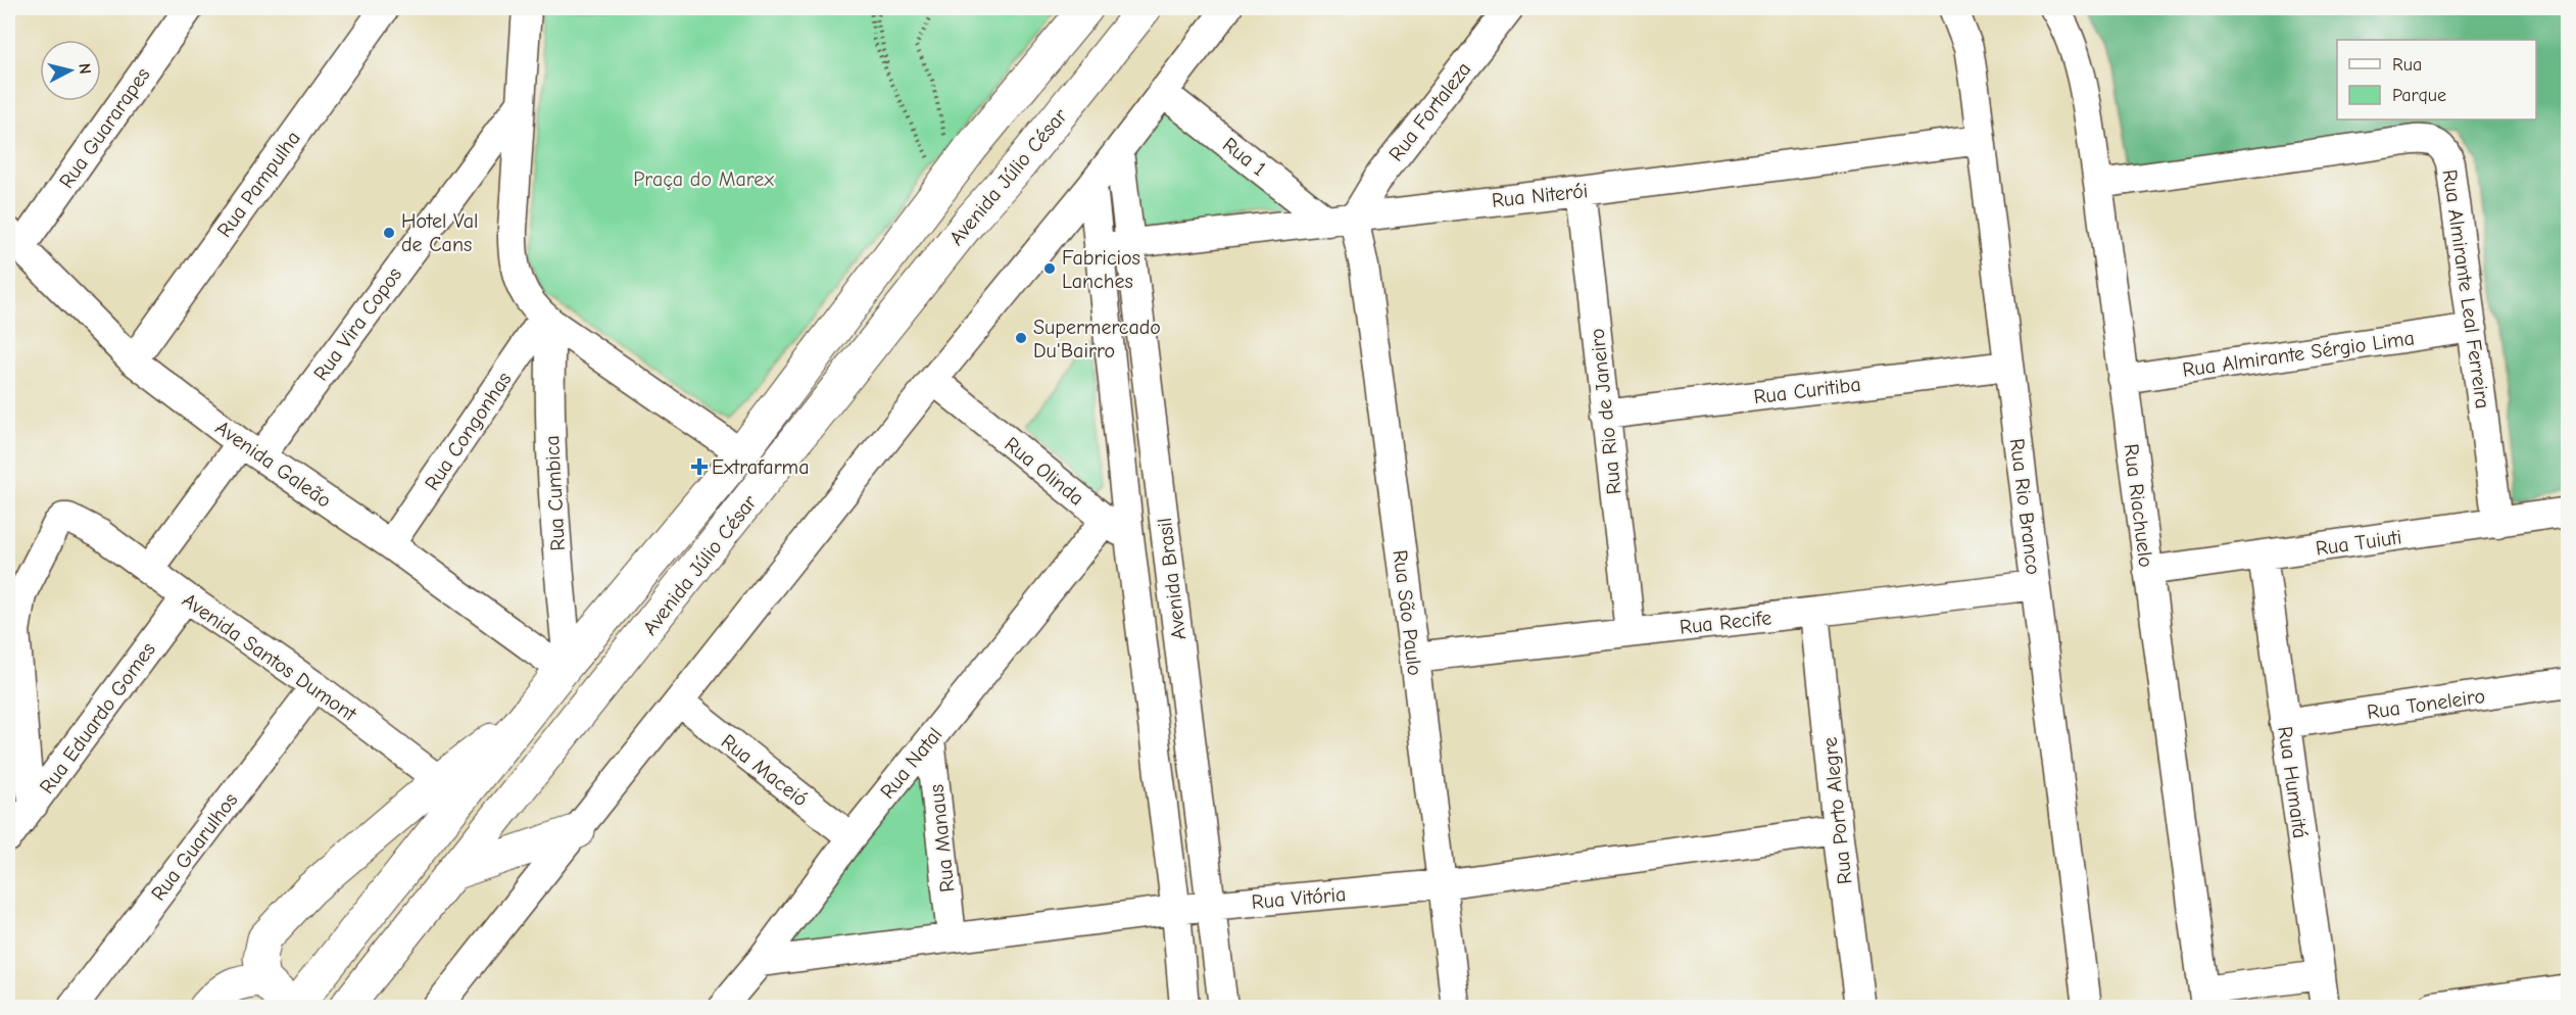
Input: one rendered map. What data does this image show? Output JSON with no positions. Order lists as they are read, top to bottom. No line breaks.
{"streets":{"main road":["Avenida Júlio César"],"street":["Rua Fortaleza","Rua Guararapes","Rua 1","Rua Pampulha","Rua Niterói","Rua Almirante Leal Ferreira","Rua Vira Copos","Rua Almirante Sérgio Lima","Rua Curitiba","Rua Rio de Janeiro","Rua Congonhas","Avenida Galeão","Rua Olinda","Rua Cumbica","Rua Riachuelo","Rua Rio Branco","Rua Tuiuti","Avenida Brasil","Rua São Paulo","Rua Recife","Avenida Santos Dumont","Rua Toneleiro","Rua Eduardo Gomes","Rua Natal","Rua Maceió","Rua Humaitá","Rua Porto Alegre","Rua Manaus","Rua Guarulhos","Rua Vitória"]},"crossings":[["Rua Fortaleza","Rua 1"],["Rua Fortaleza","Rua Niterói"],["Rua Fortaleza","Rua São Paulo"],["Rua Guararapes","Avenida Galeão"],["Rua 1","Rua Niterói"],["Rua 1","Rua São Paulo"],["Avenida Júlio César","Avenida Galeão"],["Avenida Júlio César","Rua Cumbica"],["Rua Pampulha","Avenida Galeão"],["Rua Niterói","Rua Rio de Janeiro"],["Rua Niterói","Rua Rio Branco"],["Rua Niterói","Avenida Brasil"],["Rua Niterói","Rua São Paulo"],["Rua Almirante Leal Ferreira","Rua Almirante Sérgio Lima"],["Rua Almirante Leal Ferreira","Rua Riachuelo"],["Rua Almirante Leal Ferreira","Rua Tuiuti"],["Rua Vira Copos","Avenida Galeão"],["Rua Vira Copos","Avenida Santos Dumont"],["Rua Almirante Sérgio Lima","Rua Riachuelo"],["Rua Curitiba","Rua Rio de Janeiro"],["Rua Curitiba","Rua Rio Branco"],["Rua Rio de Janeiro","Rua Recife"],["Rua Congonhas","Avenida Galeão"],["Rua Congonhas","Rua Cumbica"],["Avenida Galeão","Rua Cumbica"],["Rua Olinda","Avenida Brasil"],["Rua Olinda","Rua Natal"],["Rua Riachuelo","Rua Tuiuti"],["Rua Rio Branco","Rua Recife"],["Rua Tuiuti","Rua Humaitá"],["Avenida Brasil","Rua Vitória"],["Rua São Paulo","Rua Recife"],["Rua São Paulo","Rua Vitória"],["Rua Recife","Rua Porto Alegre"],["Avenida Santos Dumont","Rua Eduardo Gomes"],["Avenida Santos Dumont","Rua Guarulhos"],["Rua Toneleiro","Rua Humaitá"],["Rua Natal","Rua Maceió"],["Rua Natal","Rua Manaus"],["Rua Natal","Rua Vitória"],["Rua Porto Alegre","Rua Vitória"],["Rua Manaus","Rua Vitória"]],"parks":["Praça do Marex"],"places":{"other":["Hotel Val de Cans","Fabricios Lanches","Supermercado Du'Bairro"],"health":["Extrafarma"]},"legend":["Rua","Parque"],"north":"right"}
